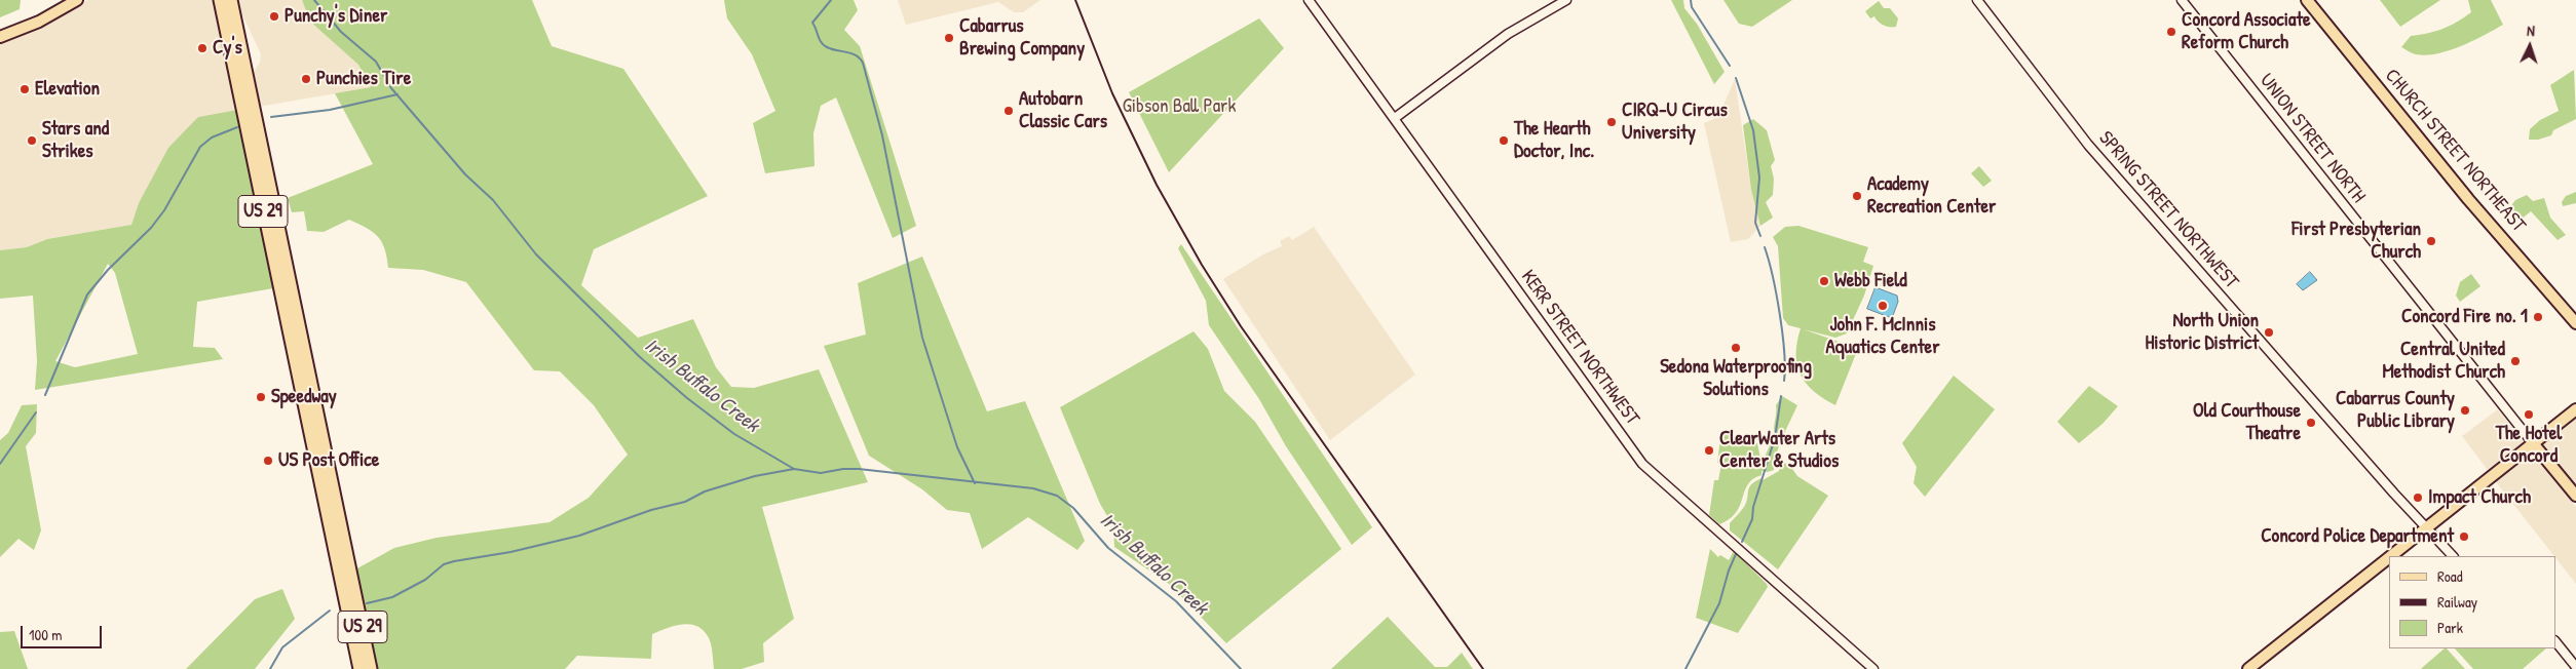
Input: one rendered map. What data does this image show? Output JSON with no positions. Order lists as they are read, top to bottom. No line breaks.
{"streets":{"highway":["US 29"],"main road":["CHURCH STREET NORTHEAST"],"street":["UNION STREET NORTH","SPRING STREET NORTHWEST","KERR STREET NORTHWEST"]},"water":["Irish Buffalo Creek"],"parks":["Gibson Ball Park"],"places":["Punchy's Diner","Concord Associate Reform Church","Cabarrus Brewing Company","Cy's","Punchies Tire","Elevation","Autobarn Classic Cars","CIRQ-U Circus University","Stars and Strikes","The Hearth Doctor, Inc.","Academy Recreation Center","First Presbyterian Church","Webb Field","John F. McInnis Aquatics Center","Concord Fire no. 1","North Union Historic District","Sedona Waterproofing Solutions","Central United Methodist Church","Speedway","Cabarrus County Public Library","The Hotel Concord","Old Courthouse Theatre","ClearWater Arts Center & Studios","US Post Office","Impact Church","Concord Police Department"],"legend":["Road","Railway","Park"],"scale_bar":"100 m","north":"top"}
